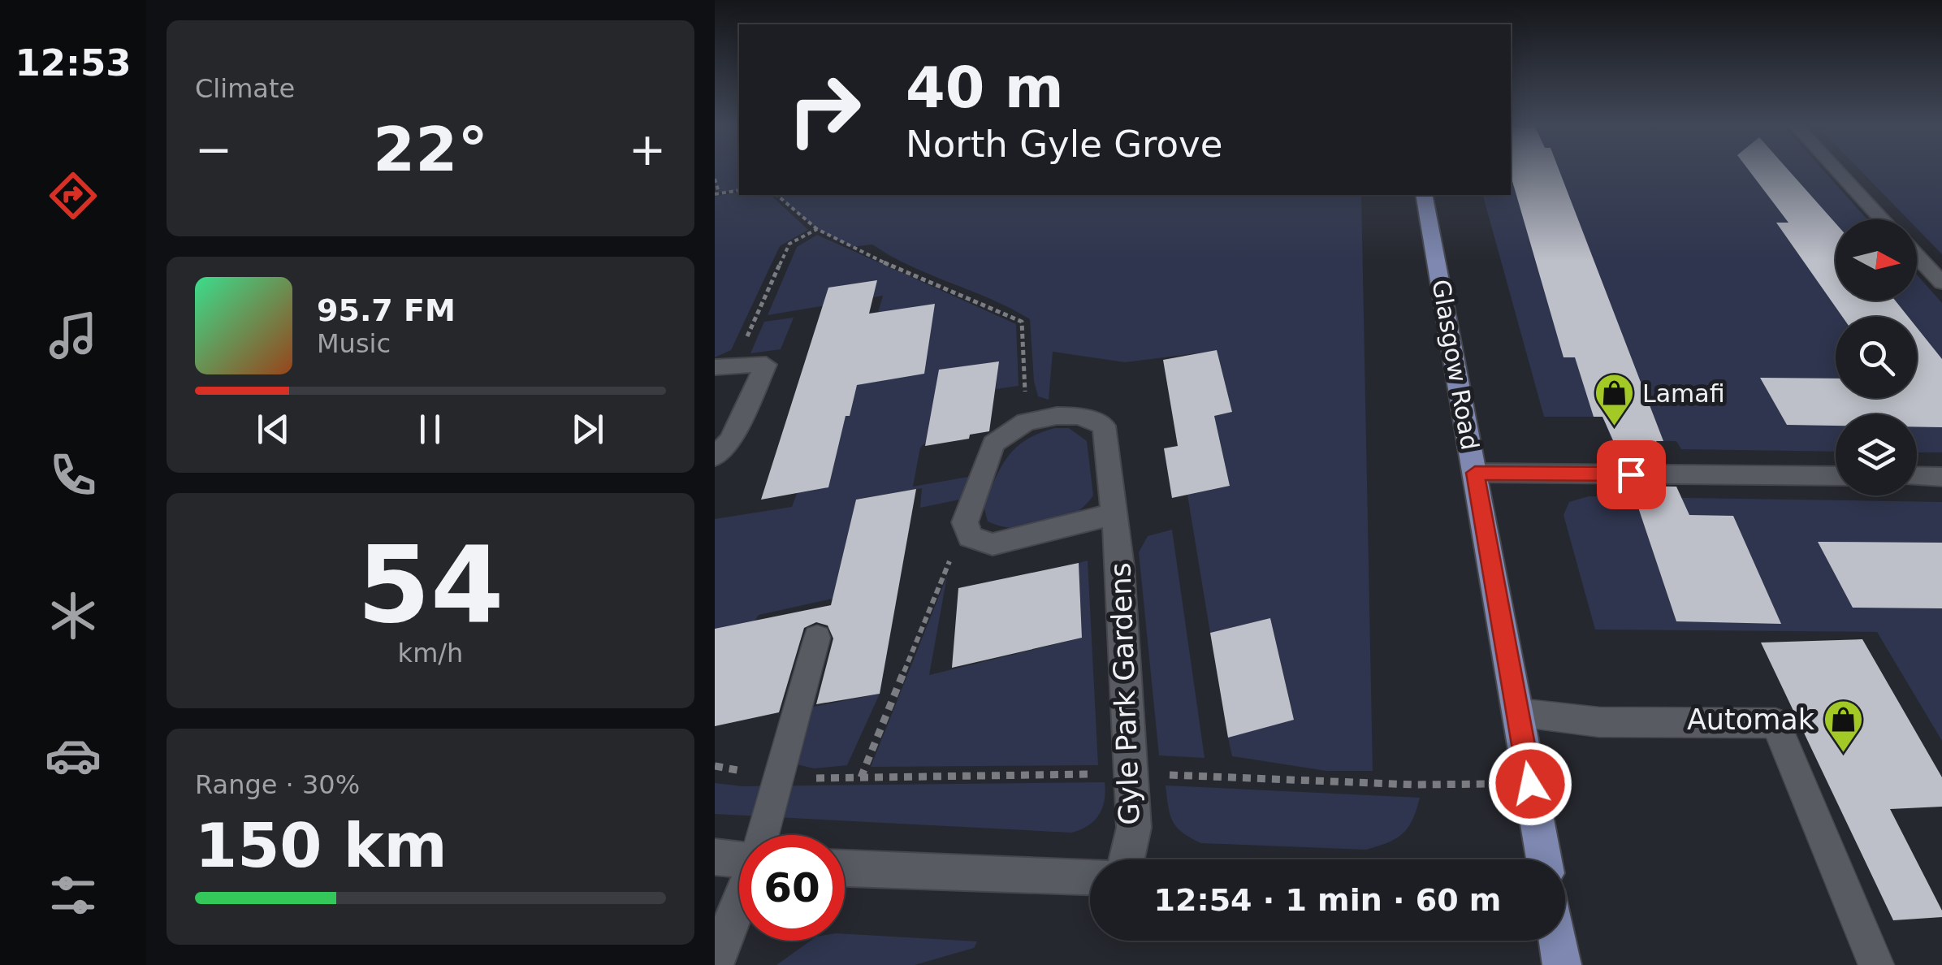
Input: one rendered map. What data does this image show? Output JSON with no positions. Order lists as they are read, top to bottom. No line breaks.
{"streets":{"main road":["Glasgow Road"],"street":["Gyle Park Gardens"]},"places":{"shop":["Lamafi","Automak"]},"north":"right","page":{"tabs":"12:53","tile":["Climate",["54","km/h"],["Range · 30%","150 km"]],"turn":["40 m","North Gyle Grove"],"heat":["−","22°","+"],"song":["95.7 FM","Music"],"limit":"60","trip":"12:54 · 1 min · 60 m"}}
